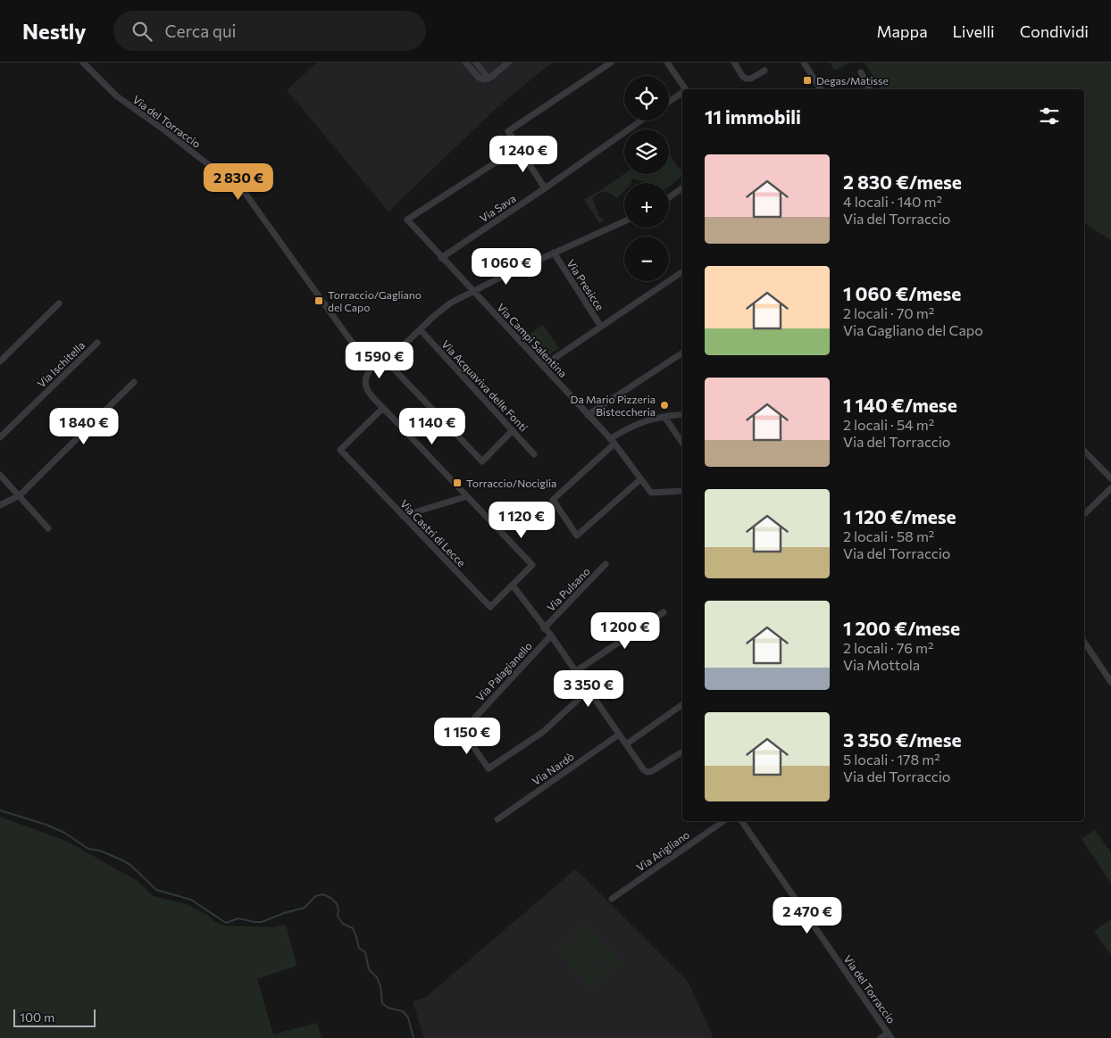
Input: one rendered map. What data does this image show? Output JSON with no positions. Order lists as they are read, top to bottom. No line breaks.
{"streets":{"street":["Via del Torraccio","Via Sava","Via Presicce","Via Campi Salentina","Via Ischitella","Via Acquaviva delle Fonti","Via Castri di Lecce","Via Pulsano","Via Palagianello","Via Nardò","Via Arigliano"]},"crossings":[["Via Sava","Via Campi Salentina"]],"places":{"transit":["Degas/Matisse","Torraccio/Gagliano del Capo","Torraccio/Nociglia"],"other":["Da Mario Pizzeria Bisteccheria"]},"scale_bar":"100 m","page":{"header":"Nestly","search":"Cerca qui","nav":["Mappa","Livelli","Condividi"],"map_buttons":["+","−"],"heading":"11 immobili","price":["1 240 €","2 830 €","1 060 €","1 590 €","1 840 €","1 140 €","1 120 €","1 200 €","3 350 €","1 150 €","2 470 €"],"list":[{"name":"2 830 €/mese","note":"4 locali · 140 m² · Via del Torraccio"},{"name":"1 060 €/mese","note":"2 locali · 70 m² · Via Gagliano del Capo"},{"name":"1 140 €/mese","note":"2 locali · 54 m² · Via del Torraccio"},{"name":"1 120 €/mese","note":"2 locali · 58 m² · Via del Torraccio"},{"name":"1 200 €/mese","note":"2 locali · 76 m² · Via Mottola"},{"name":"3 350 €/mese","note":"5 locali · 178 m² · Via del Torraccio"}],"scale":"100 m"}}
